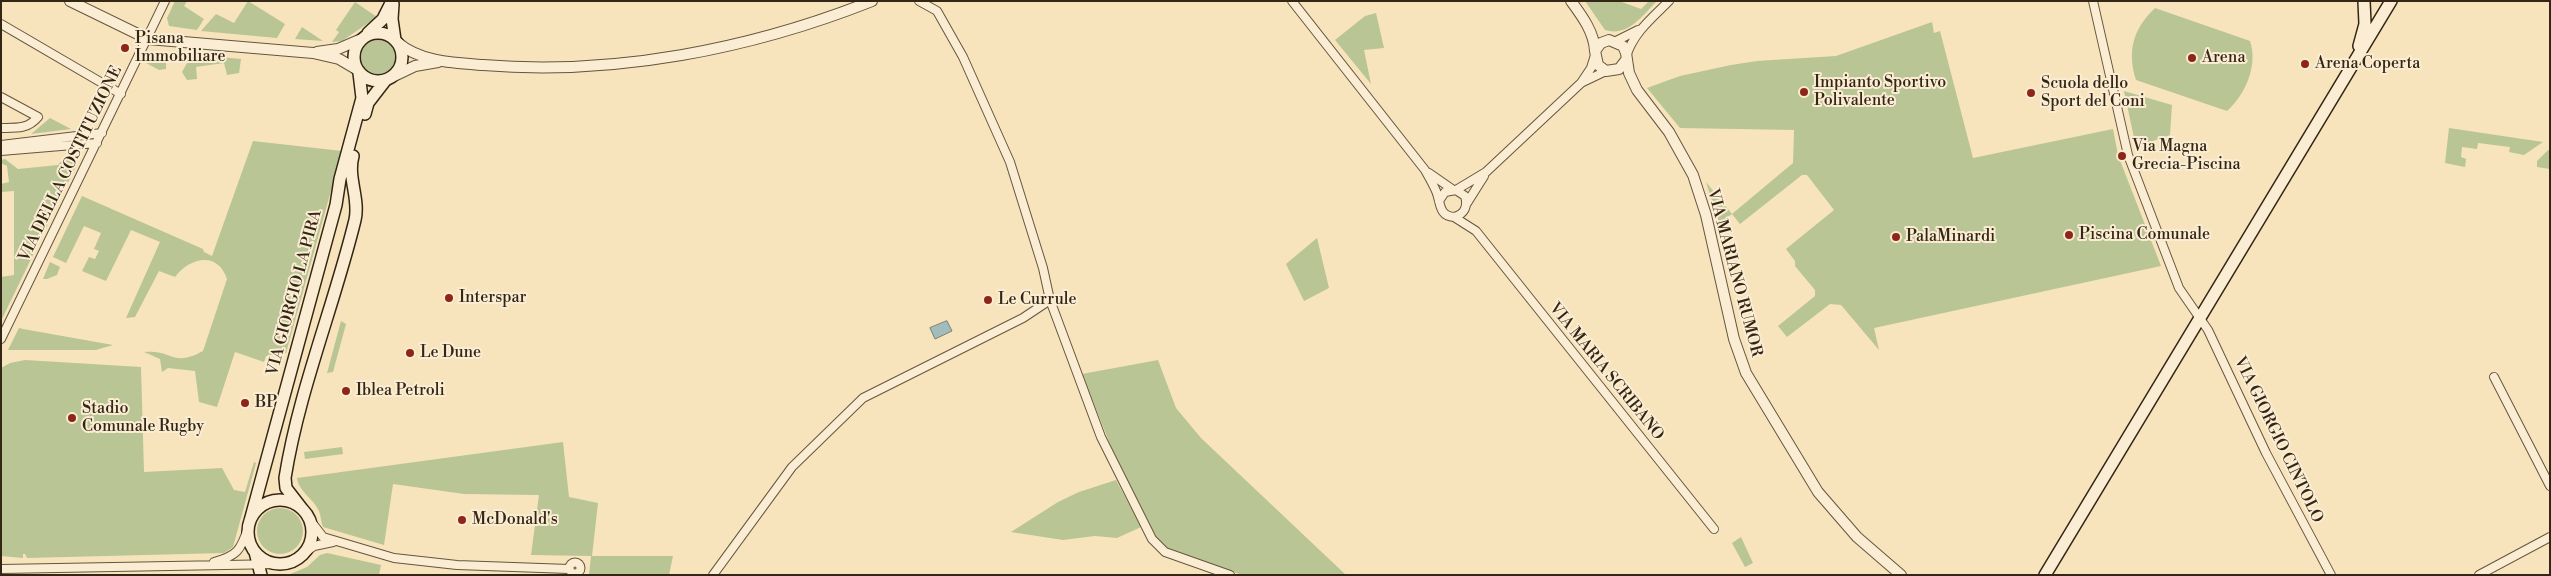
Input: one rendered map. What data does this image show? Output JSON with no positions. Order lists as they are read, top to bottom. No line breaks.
{"streets":{"main road":["VIA GIORGIO LA PIRA"],"street":["VIA DELLA COSTITUZIONE","VIA MARIANO RUMOR","VIA MARIA SCRIBANO","VIA GIORGIO CINTOLO"]},"places":["Pisana Immobiliare","Arena","Arena Coperta","Impianto Sportivo Polivalente","Scuola dello Sport del Coni","Via Magna Grecia-Piscina","Piscina Comunale","PalaMinardi","Interspar","Le Currule","Le Dune","Iblea Petroli","BP","Stadio Comunale Rugby","McDonald's"]}
